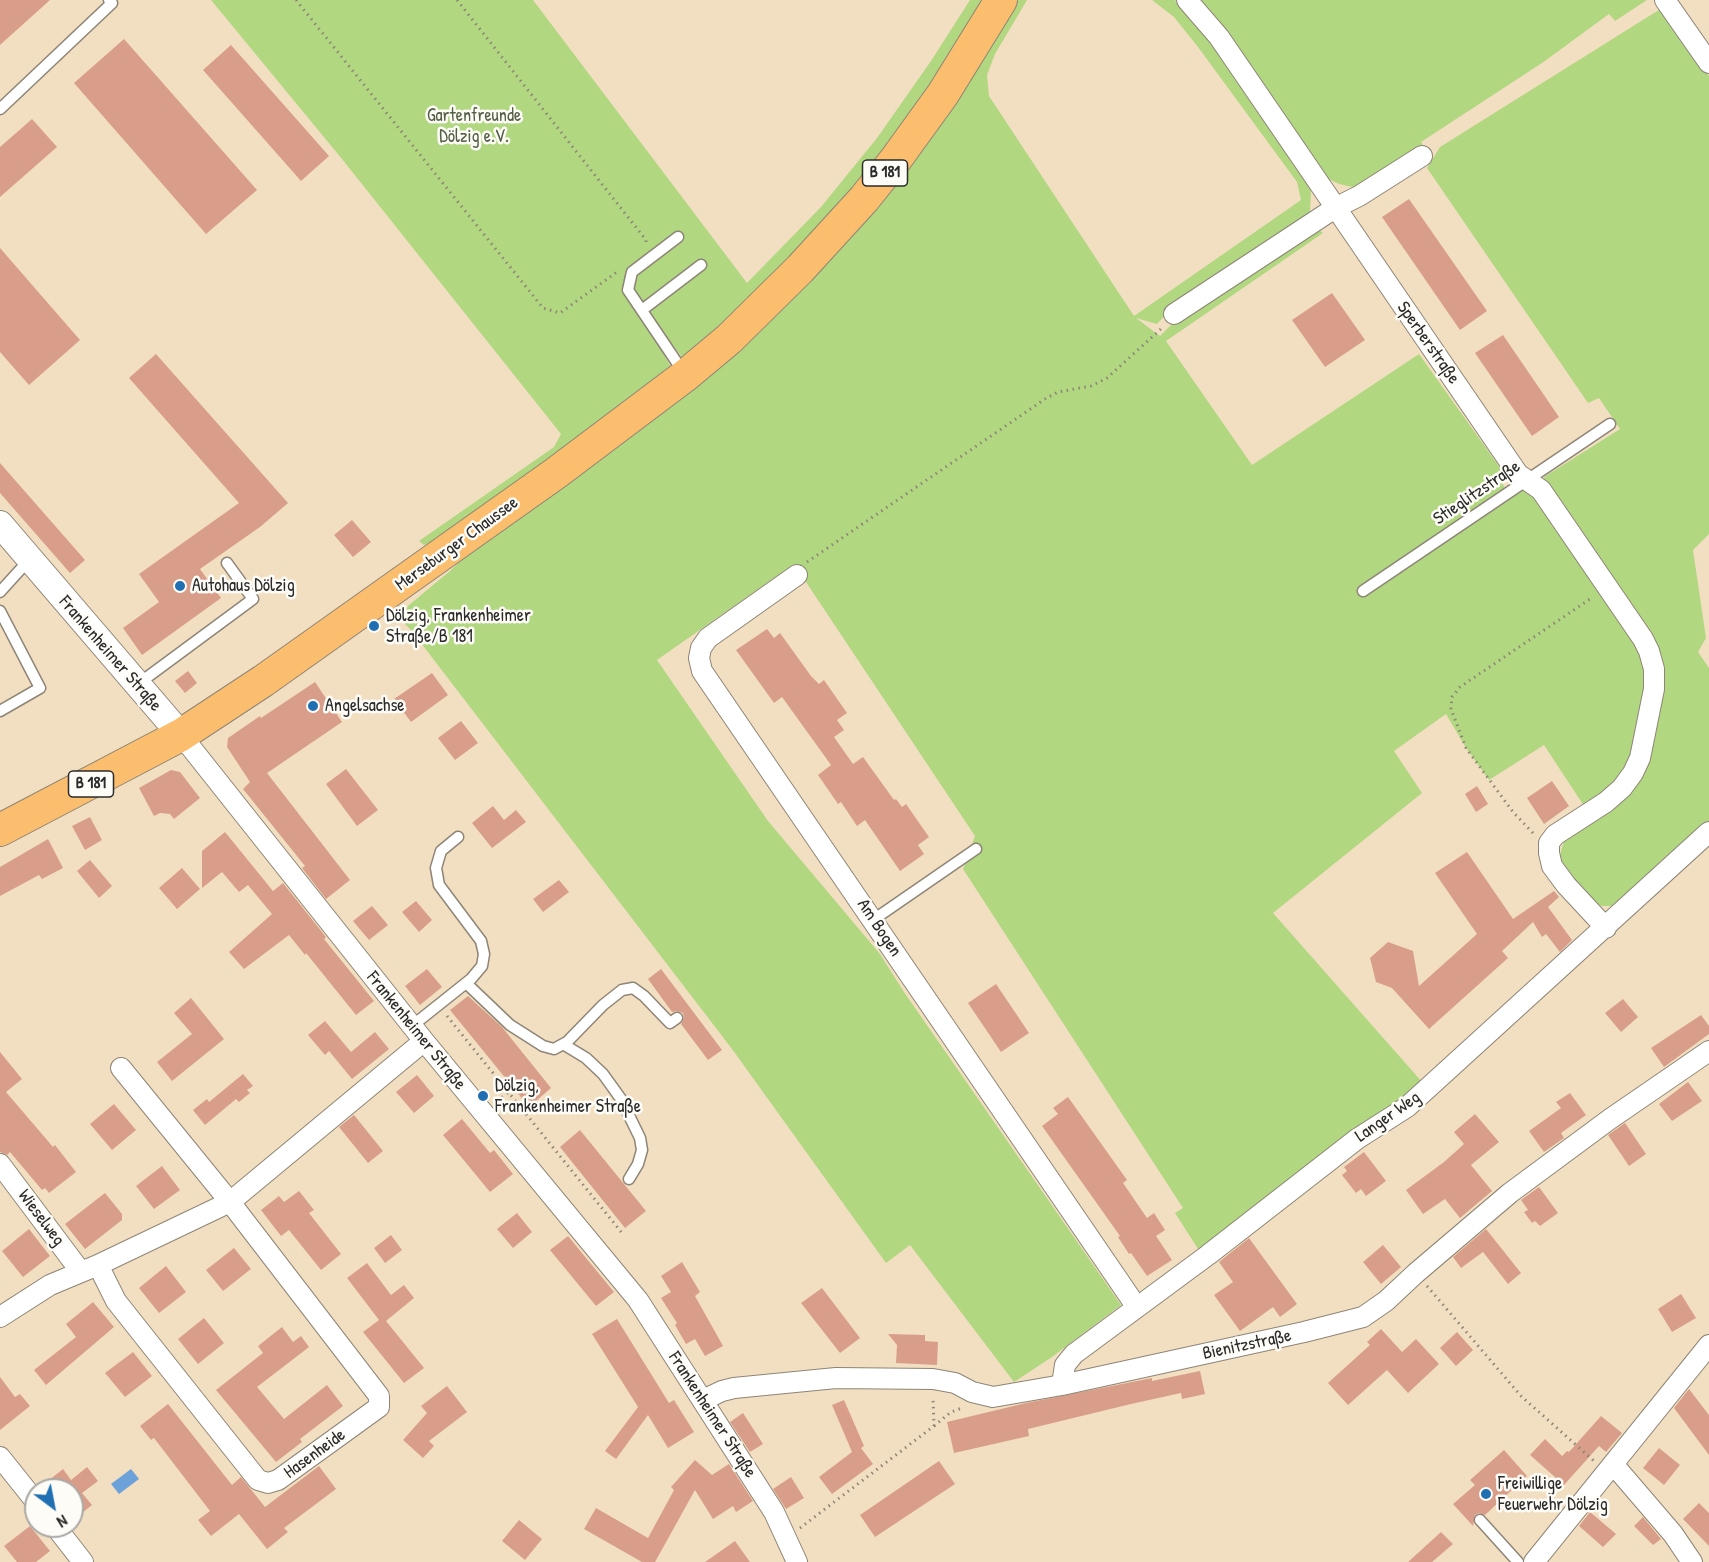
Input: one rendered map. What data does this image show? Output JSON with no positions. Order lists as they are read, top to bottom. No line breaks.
{"streets":{"main road":["B 181","Merseburger Chaussee"],"street":["Sperberstraße","Frankenheimer Straße","Am Bogen","Langer Weg","Wieselweg","Bienitzstraße","Hasenheide"],"lane":["Stieglitzstraße"]},"crossings":[["Sperberstraße","Stieglitzstraße"],["Merseburger Chaussee","Frankenheimer Straße"],["Frankenheimer Straße","Bienitzstraße"],["Am Bogen","Langer Weg"],["Langer Weg","Bienitzstraße"],["Wieselweg","Hasenheide"]],"parks":["Gartenfreunde Dölzig e.V."],"places":["Autohaus Dölzig","Dölzig, Frankenheimer Straße/B 181","Angelsachse","Dölzig, Frankenheimer Straße","Freiwillige Feuerwehr Dölzig"],"north":"bottom right"}
